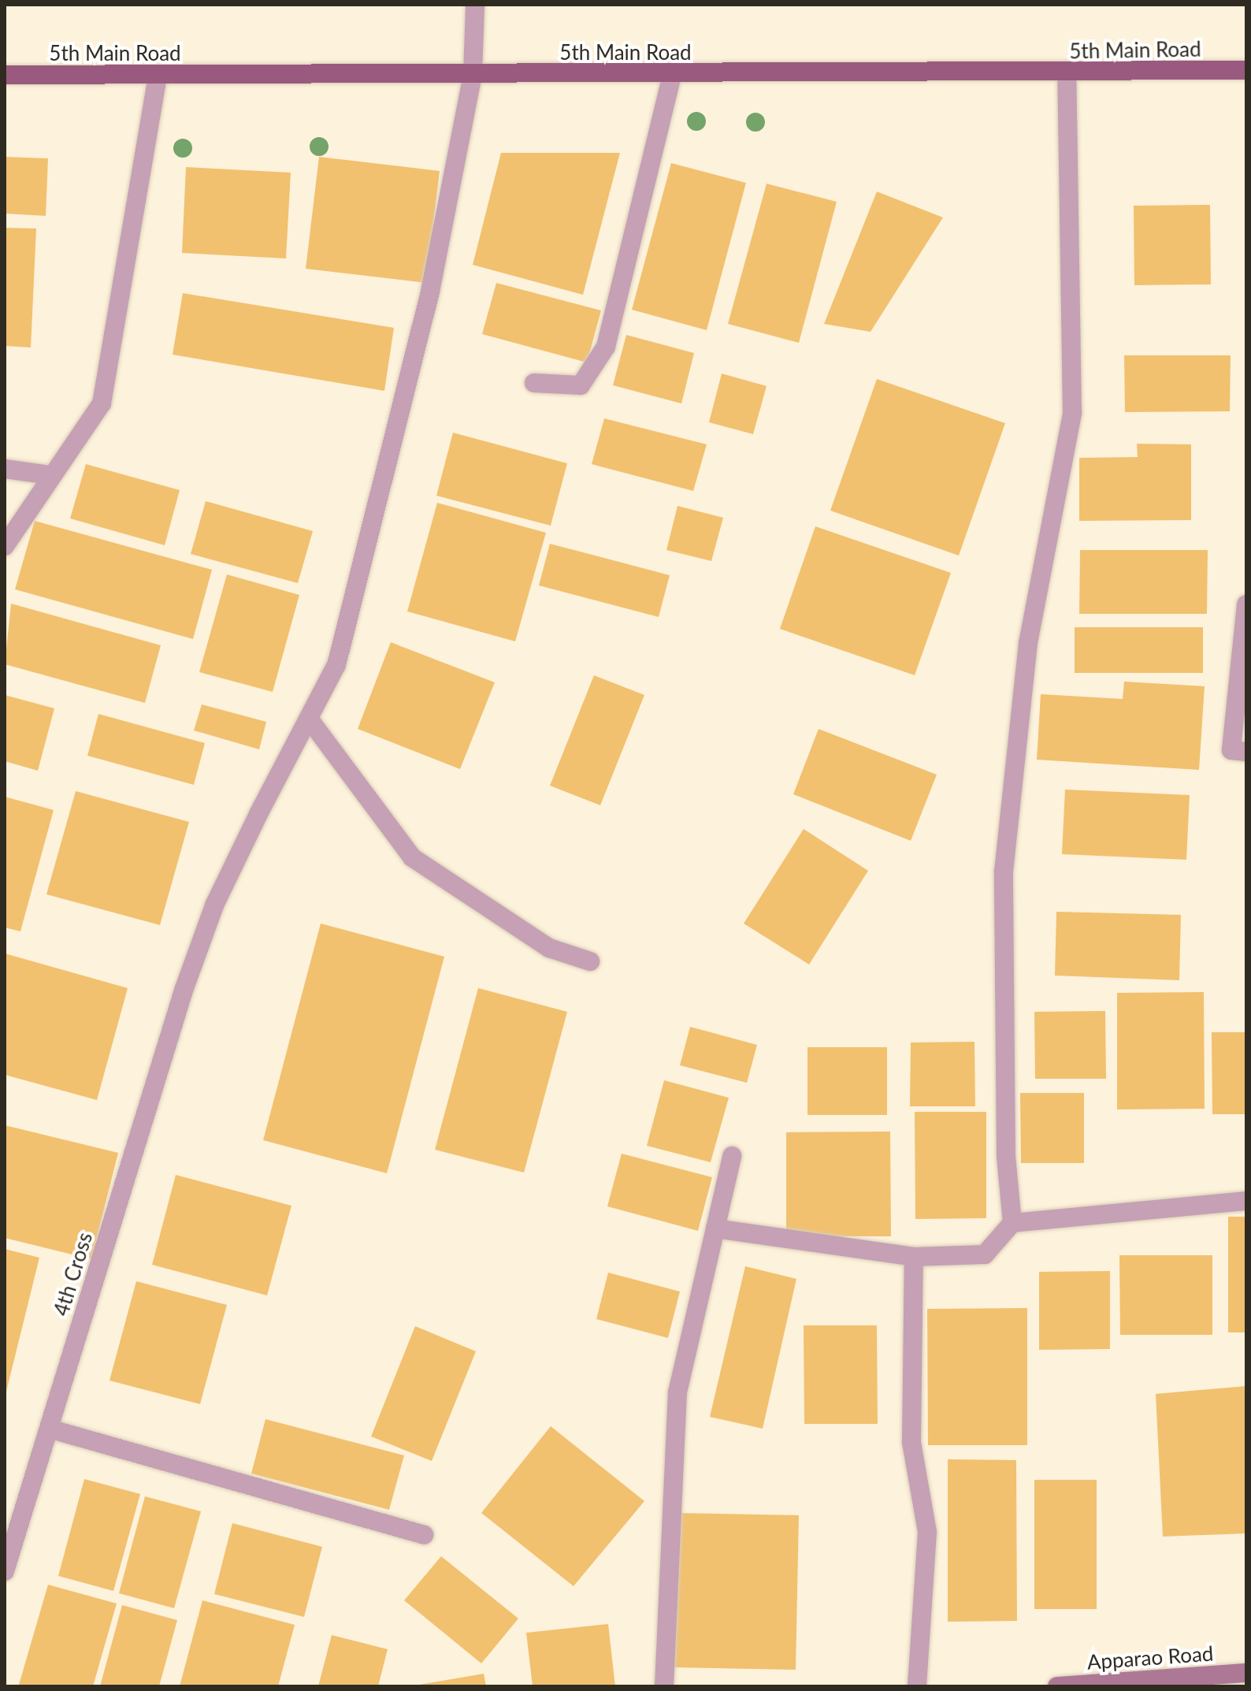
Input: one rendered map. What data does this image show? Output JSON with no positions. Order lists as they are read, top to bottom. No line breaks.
{"streets":{"main road":["5th Main Road"],"street":["4th Cross","Apparao Road"]},"crossings":[["5th Main Road","4th Cross"]]}
